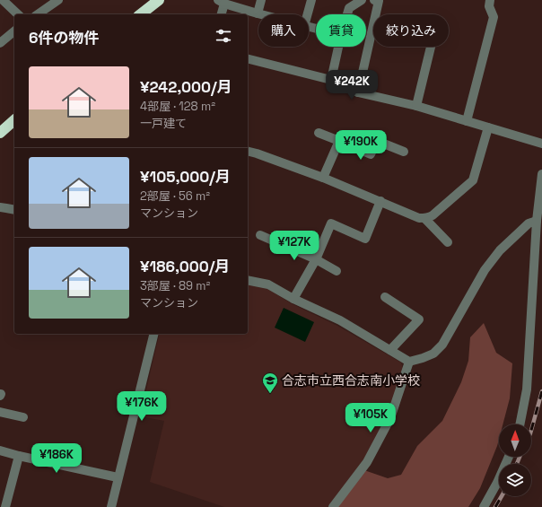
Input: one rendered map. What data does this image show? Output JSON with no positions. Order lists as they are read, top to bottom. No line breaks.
{"places":{"school or university":["合志市立西合志南小学校"]},"north":"top","page":{"chip":["購入","賃貸","絞り込み"],"heading":"6件の物件","list":[{"name":"¥242,000/月","note":"4部屋 · 128 m² · 一戸建て"},{"name":"¥105,000/月","note":"2部屋 · 56 m² · マンション"},{"name":"¥186,000/月","note":"3部屋 · 89 m² · マンション"}],"price":["¥242K","¥190K","¥127K","¥176K","¥105K","¥186K"]}}
